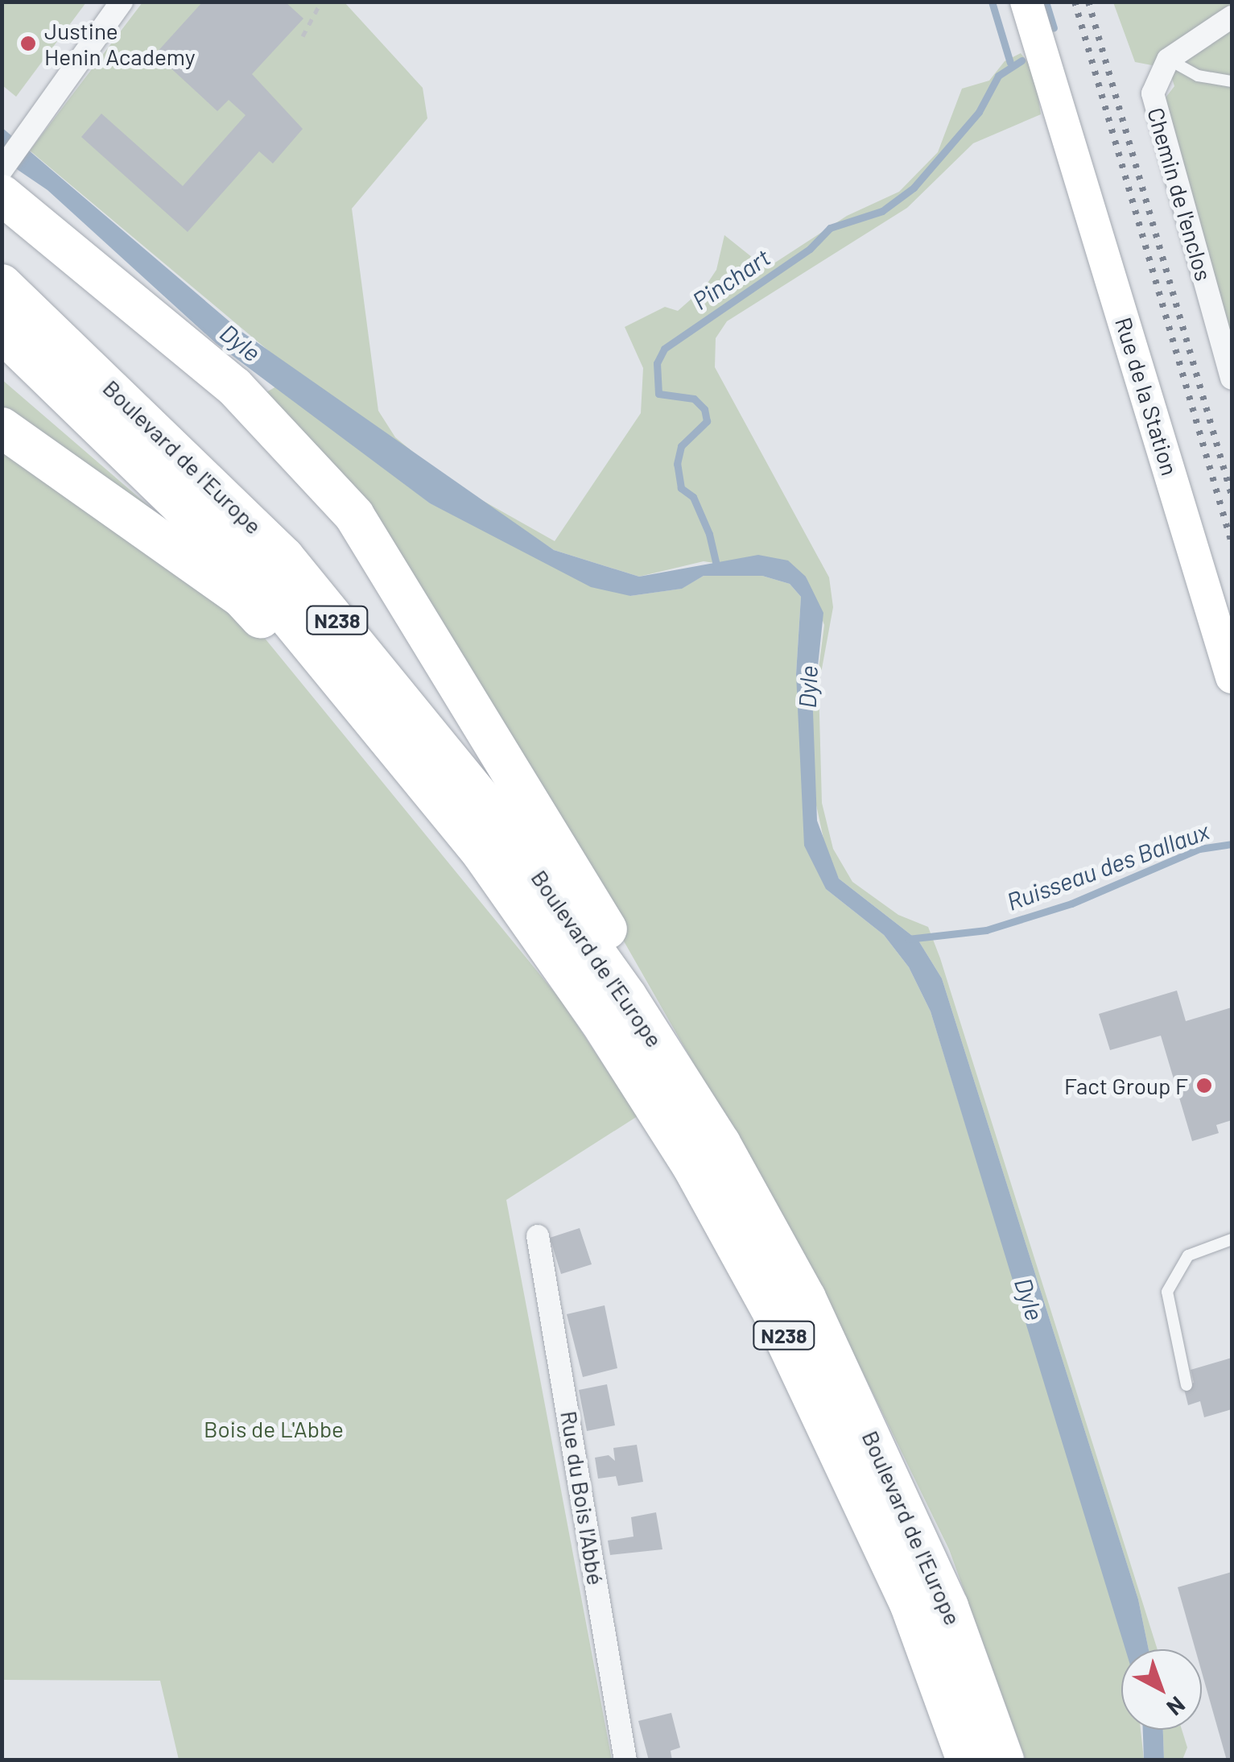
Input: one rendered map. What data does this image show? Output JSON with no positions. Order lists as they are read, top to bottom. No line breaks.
{"streets":{"highway":["Boulevard de l'Europe","N238"],"main road":["Rue de la Station"],"street":["Chemin de l'enclos","Rue du Bois l'Abbé"]},"water":["Pinchart","Dyle","Ruisseau des Ballaux"],"parks":["Bois de L'Abbe"],"places":["Justine Henin Academy","Fact Group F"],"north":"bottom right"}
